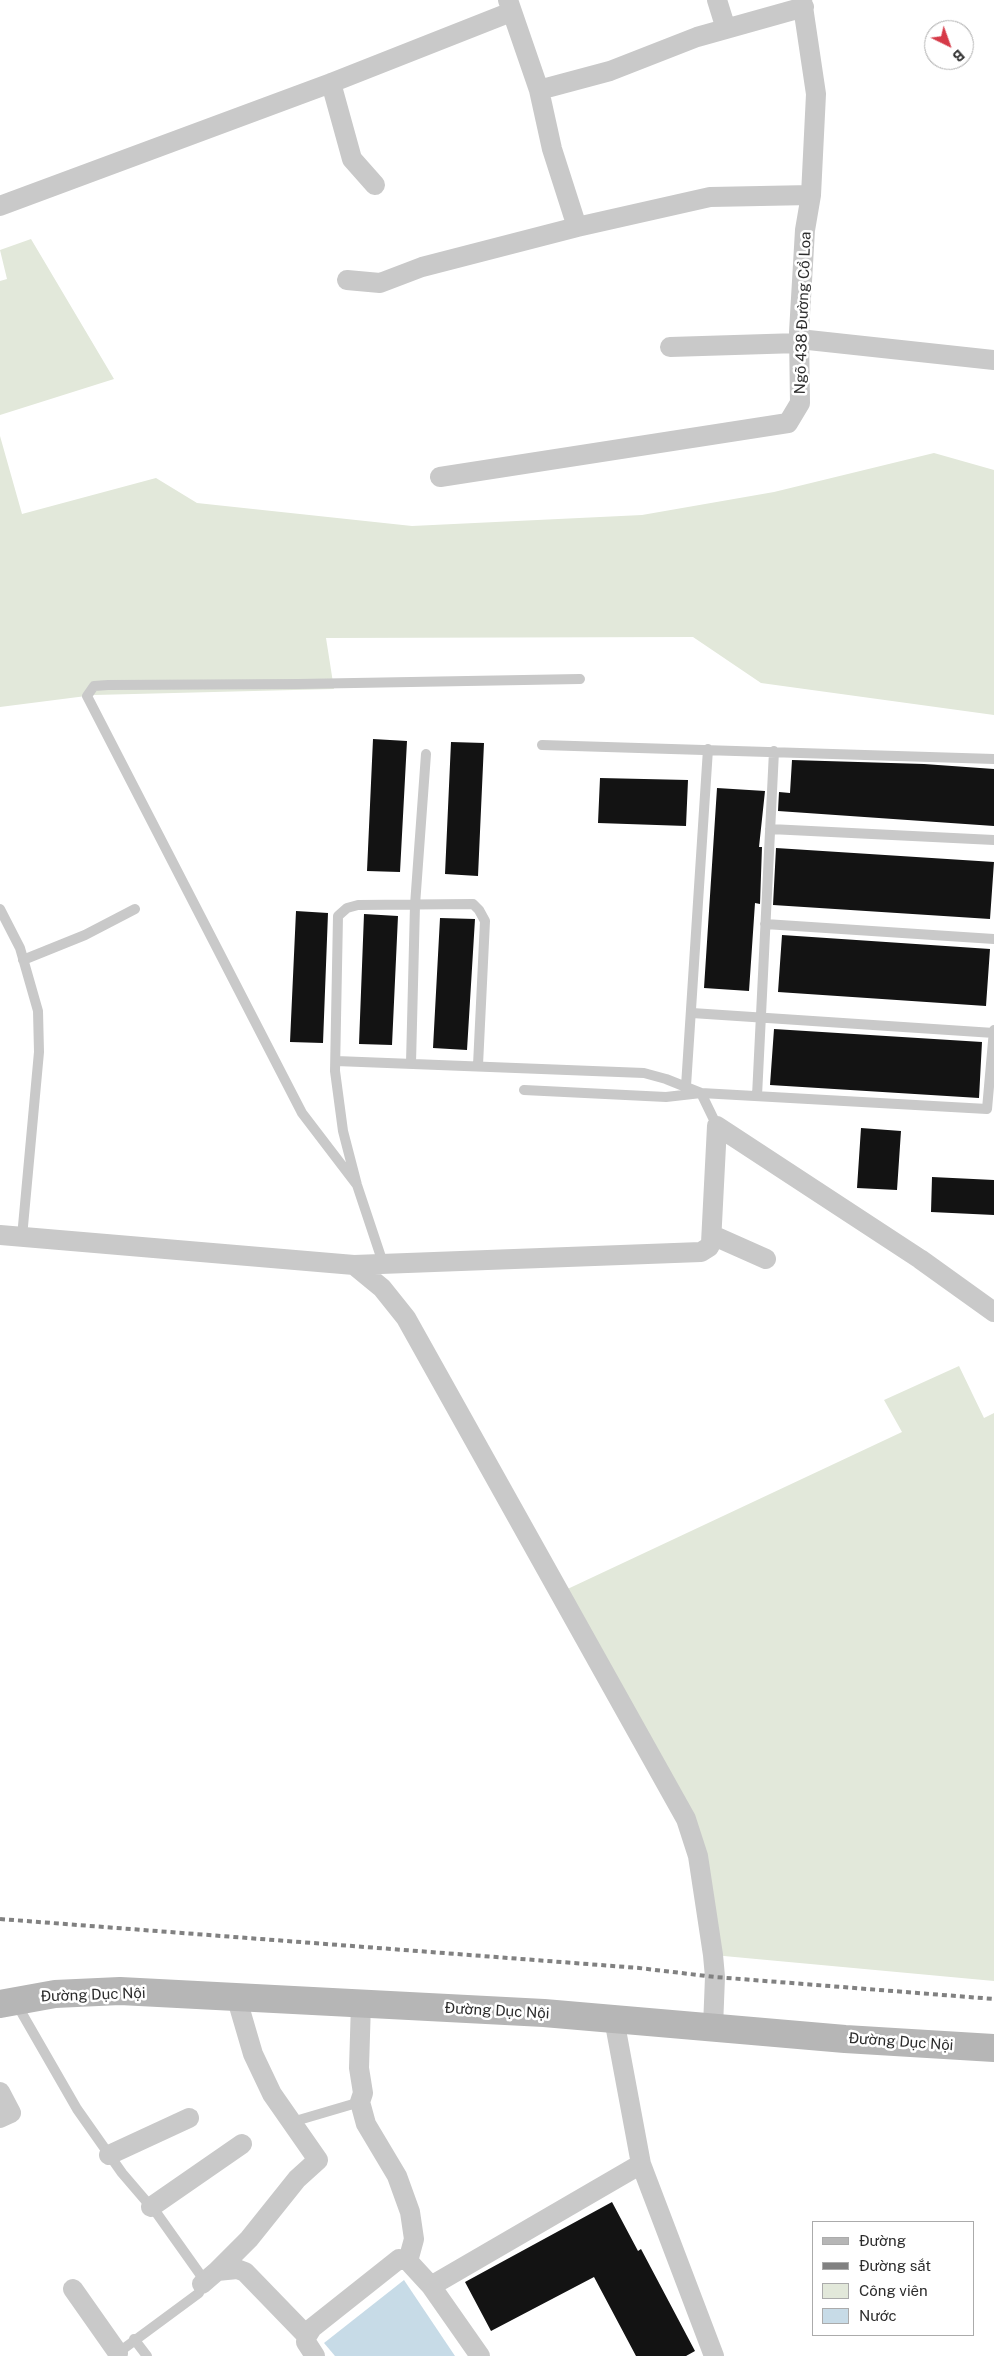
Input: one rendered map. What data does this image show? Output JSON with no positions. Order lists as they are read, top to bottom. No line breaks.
{"streets":{"street":["Ngõ 438 Đường Cổ Loa","Đường Dục Nội"]},"legend":["Đường","Đường sắt","Công viên","Nước"],"north":"bottom right"}
